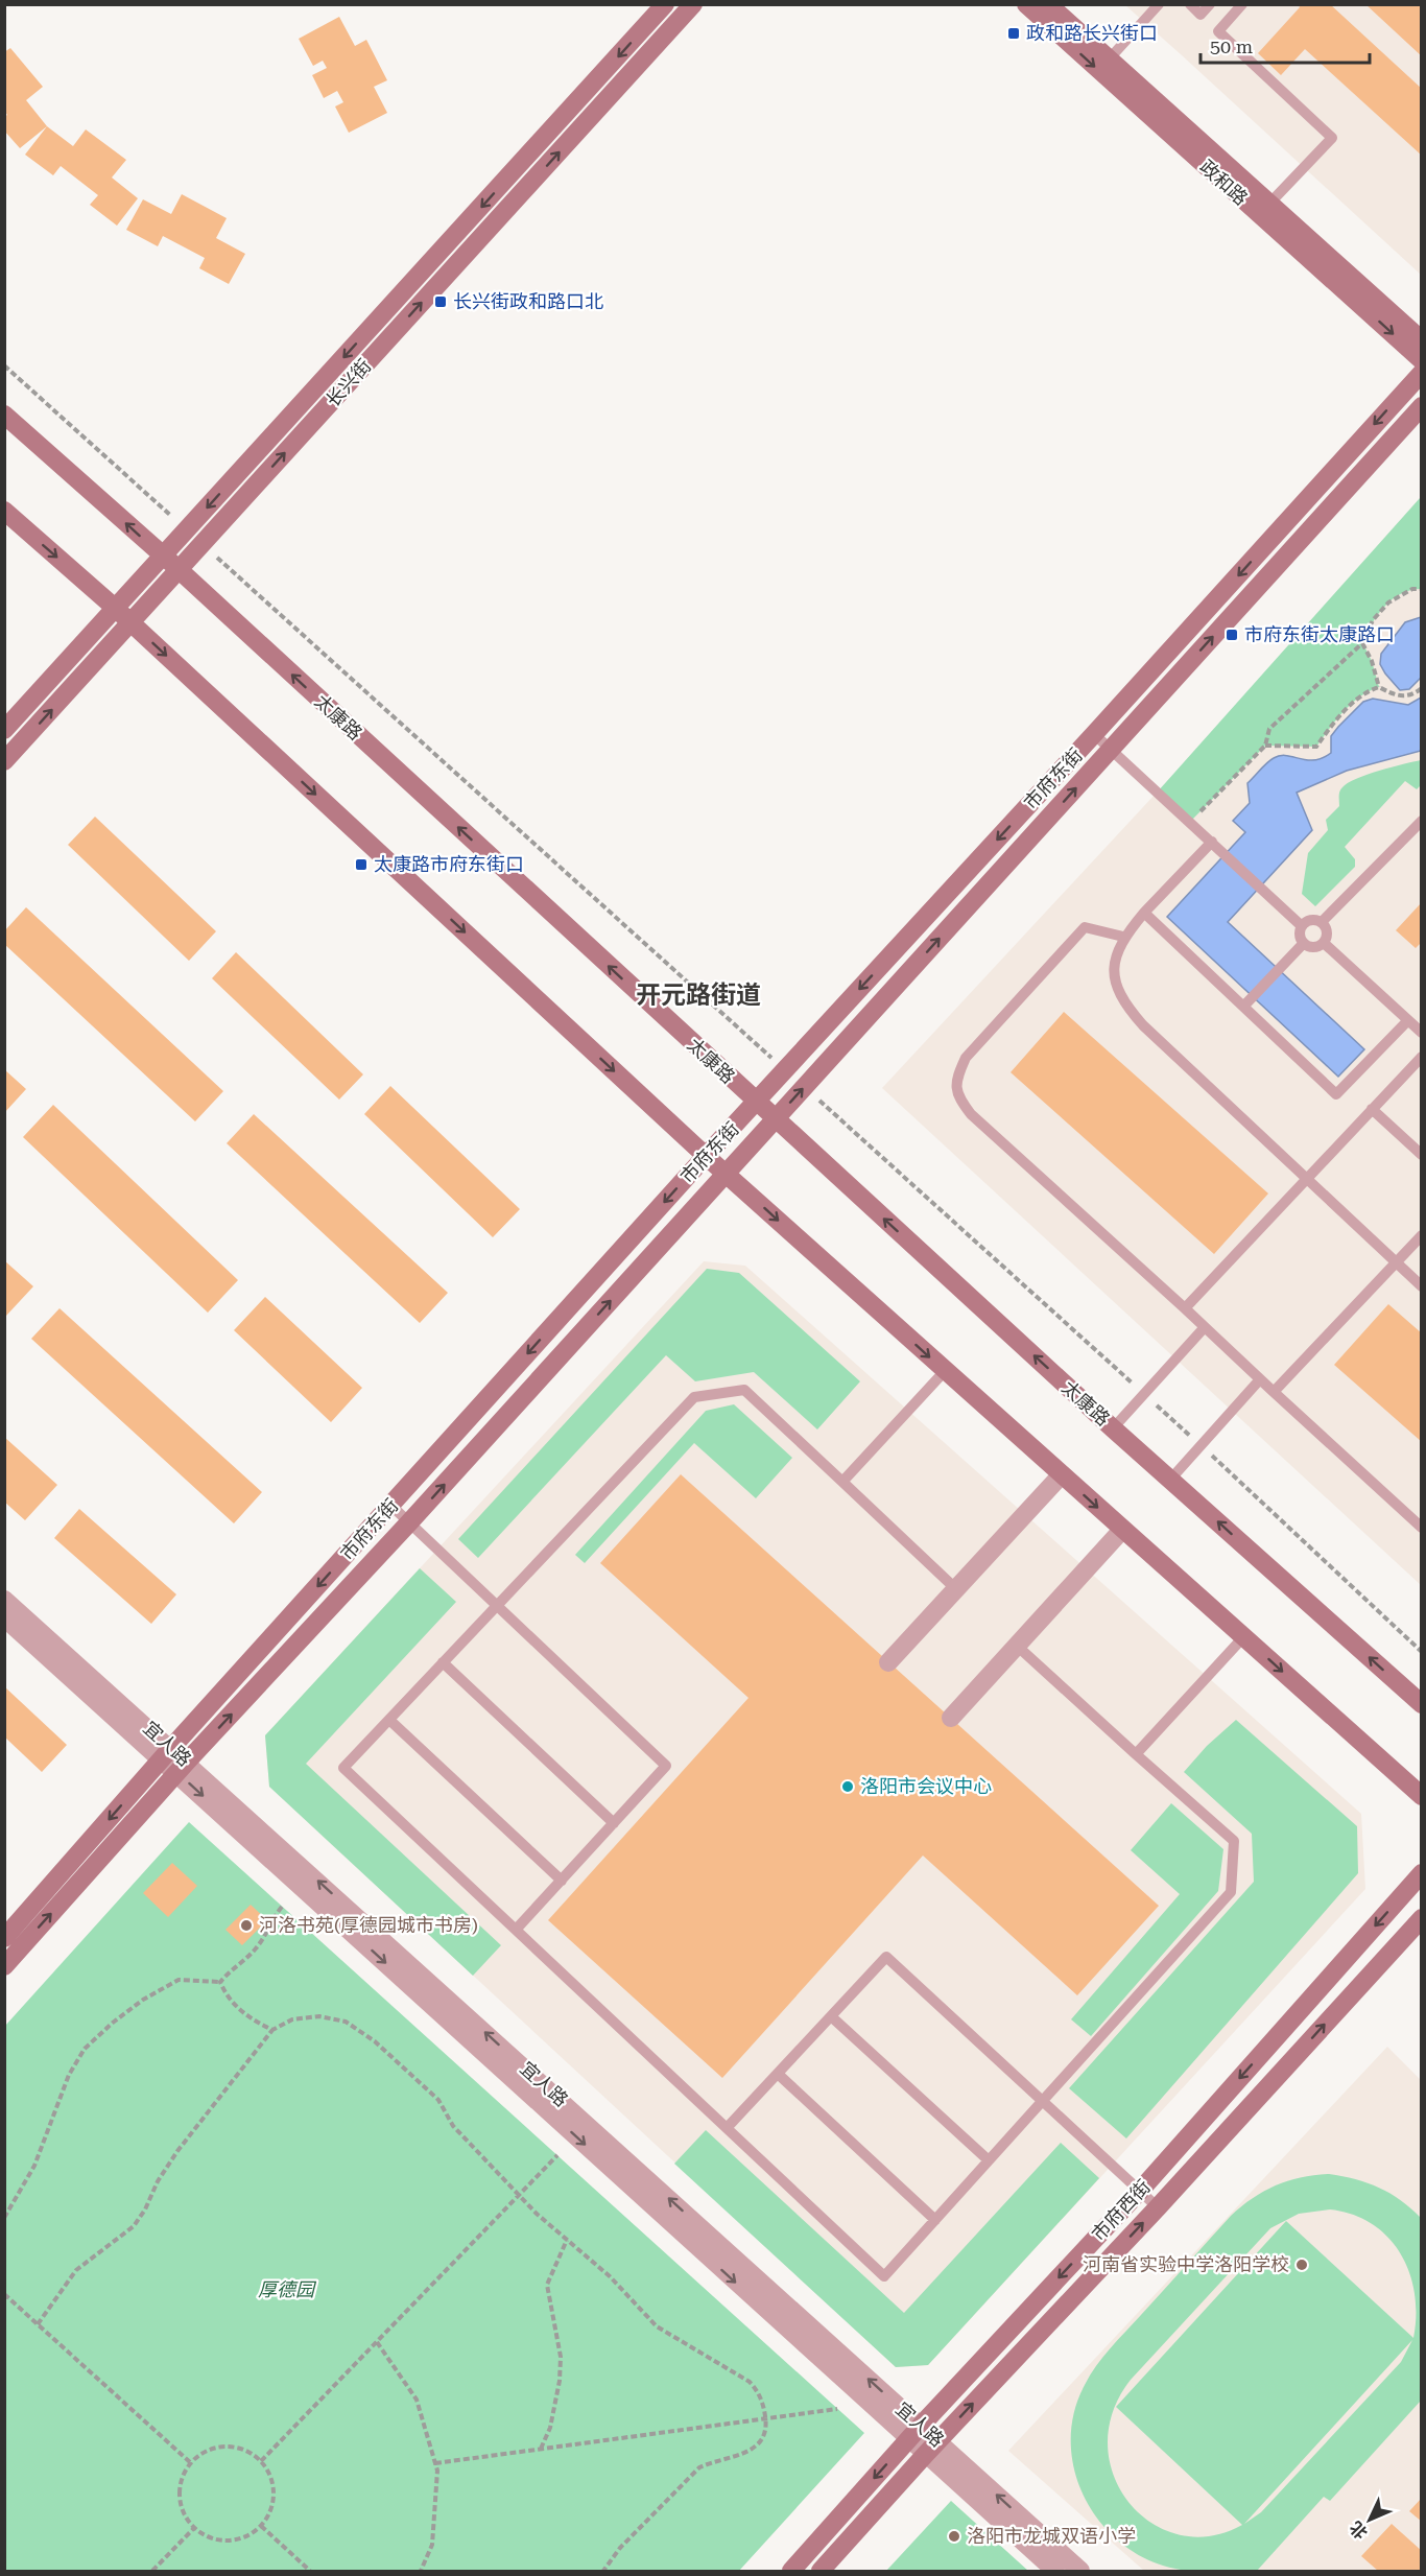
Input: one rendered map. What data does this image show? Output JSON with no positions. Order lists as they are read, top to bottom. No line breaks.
{"streets":{"street":["政和路","长兴街","太康路","市府东街","宜人路","市府西街"]},"crossings":[["长兴街","太康路"],["太康路","市府东街"],["市府东街","宜人路"],["宜人路","市府西街"]],"districts":["开元路街道"],"parks":["厚德园"],"places":{"transit":["政和路长兴街口","长兴街政和路口北","市府东街太康路口","太康路市府东街口"],"other":["洛阳市会议中心","河洛书苑(厚德园城市书房)","河南省实验中学洛阳学校","洛阳市龙城双语小学"]},"scale_bar":"50 m","north":"bottom left"}
